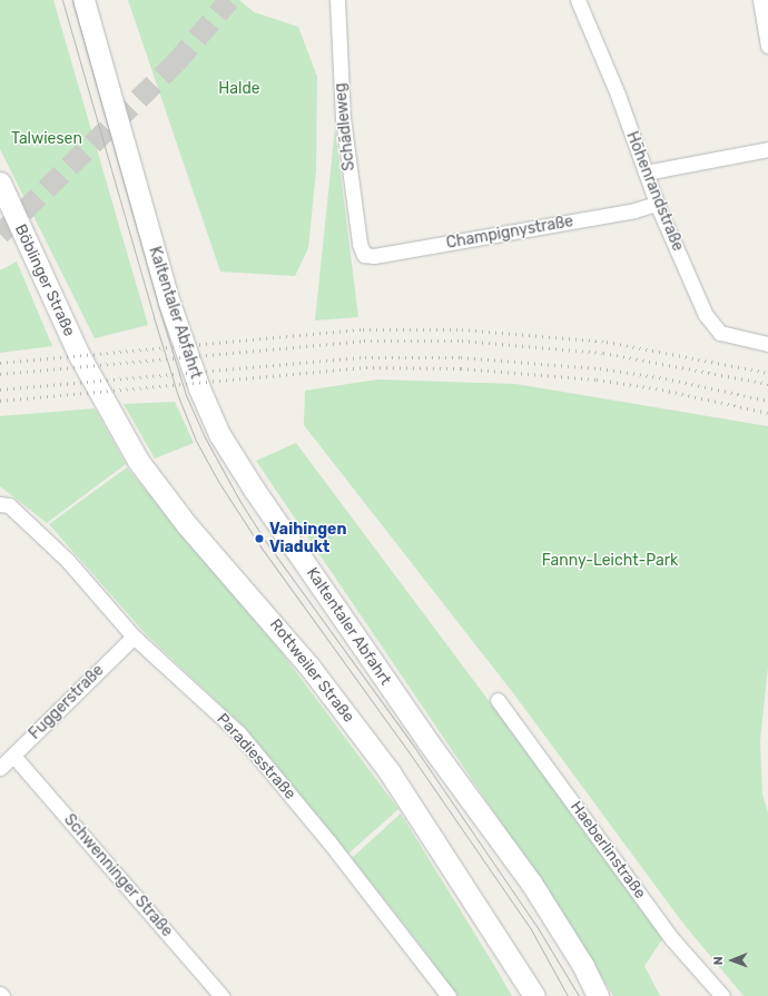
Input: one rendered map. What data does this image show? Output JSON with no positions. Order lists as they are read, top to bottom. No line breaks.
{"streets":{"main road":["Böblinger Straße","Kaltentaler Abfahrt","Rottweiler Straße"],"street":["Schädleweg","Höhenrandstraße","Champignystraße","Fuggerstraße","Paradiesstraße","Haeberlinstraße","Schwenninger Straße"]},"crossings":[["Schädleweg","Champignystraße"],["Höhenrandstraße","Champignystraße"],["Böblinger Straße","Rottweiler Straße"],["Fuggerstraße","Paradiesstraße"],["Fuggerstraße","Schwenninger Straße"]],"parks":["Halde","Talwiesen","Fanny-Leicht-Park"],"places":["Vaihingen Viadukt"],"north":"left"}
